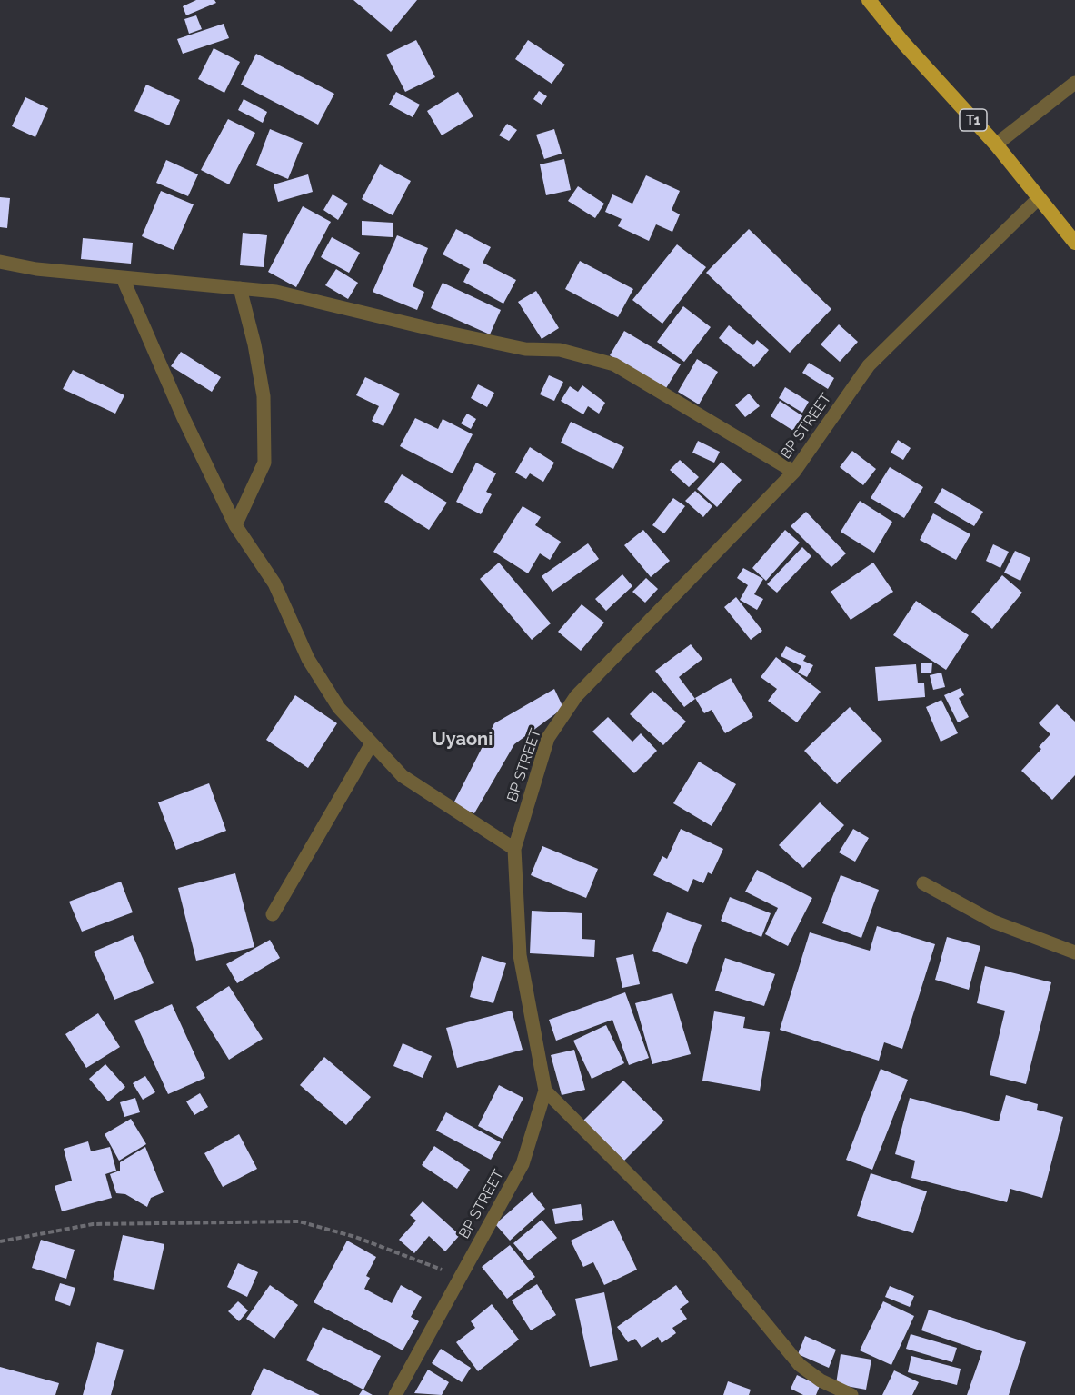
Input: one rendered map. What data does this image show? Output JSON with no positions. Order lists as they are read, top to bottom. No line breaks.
{"streets":{"highway":["T1"],"street":["BP STREET"]},"crossings":[["T1","BP STREET"]],"districts":["Uyaoni"]}
